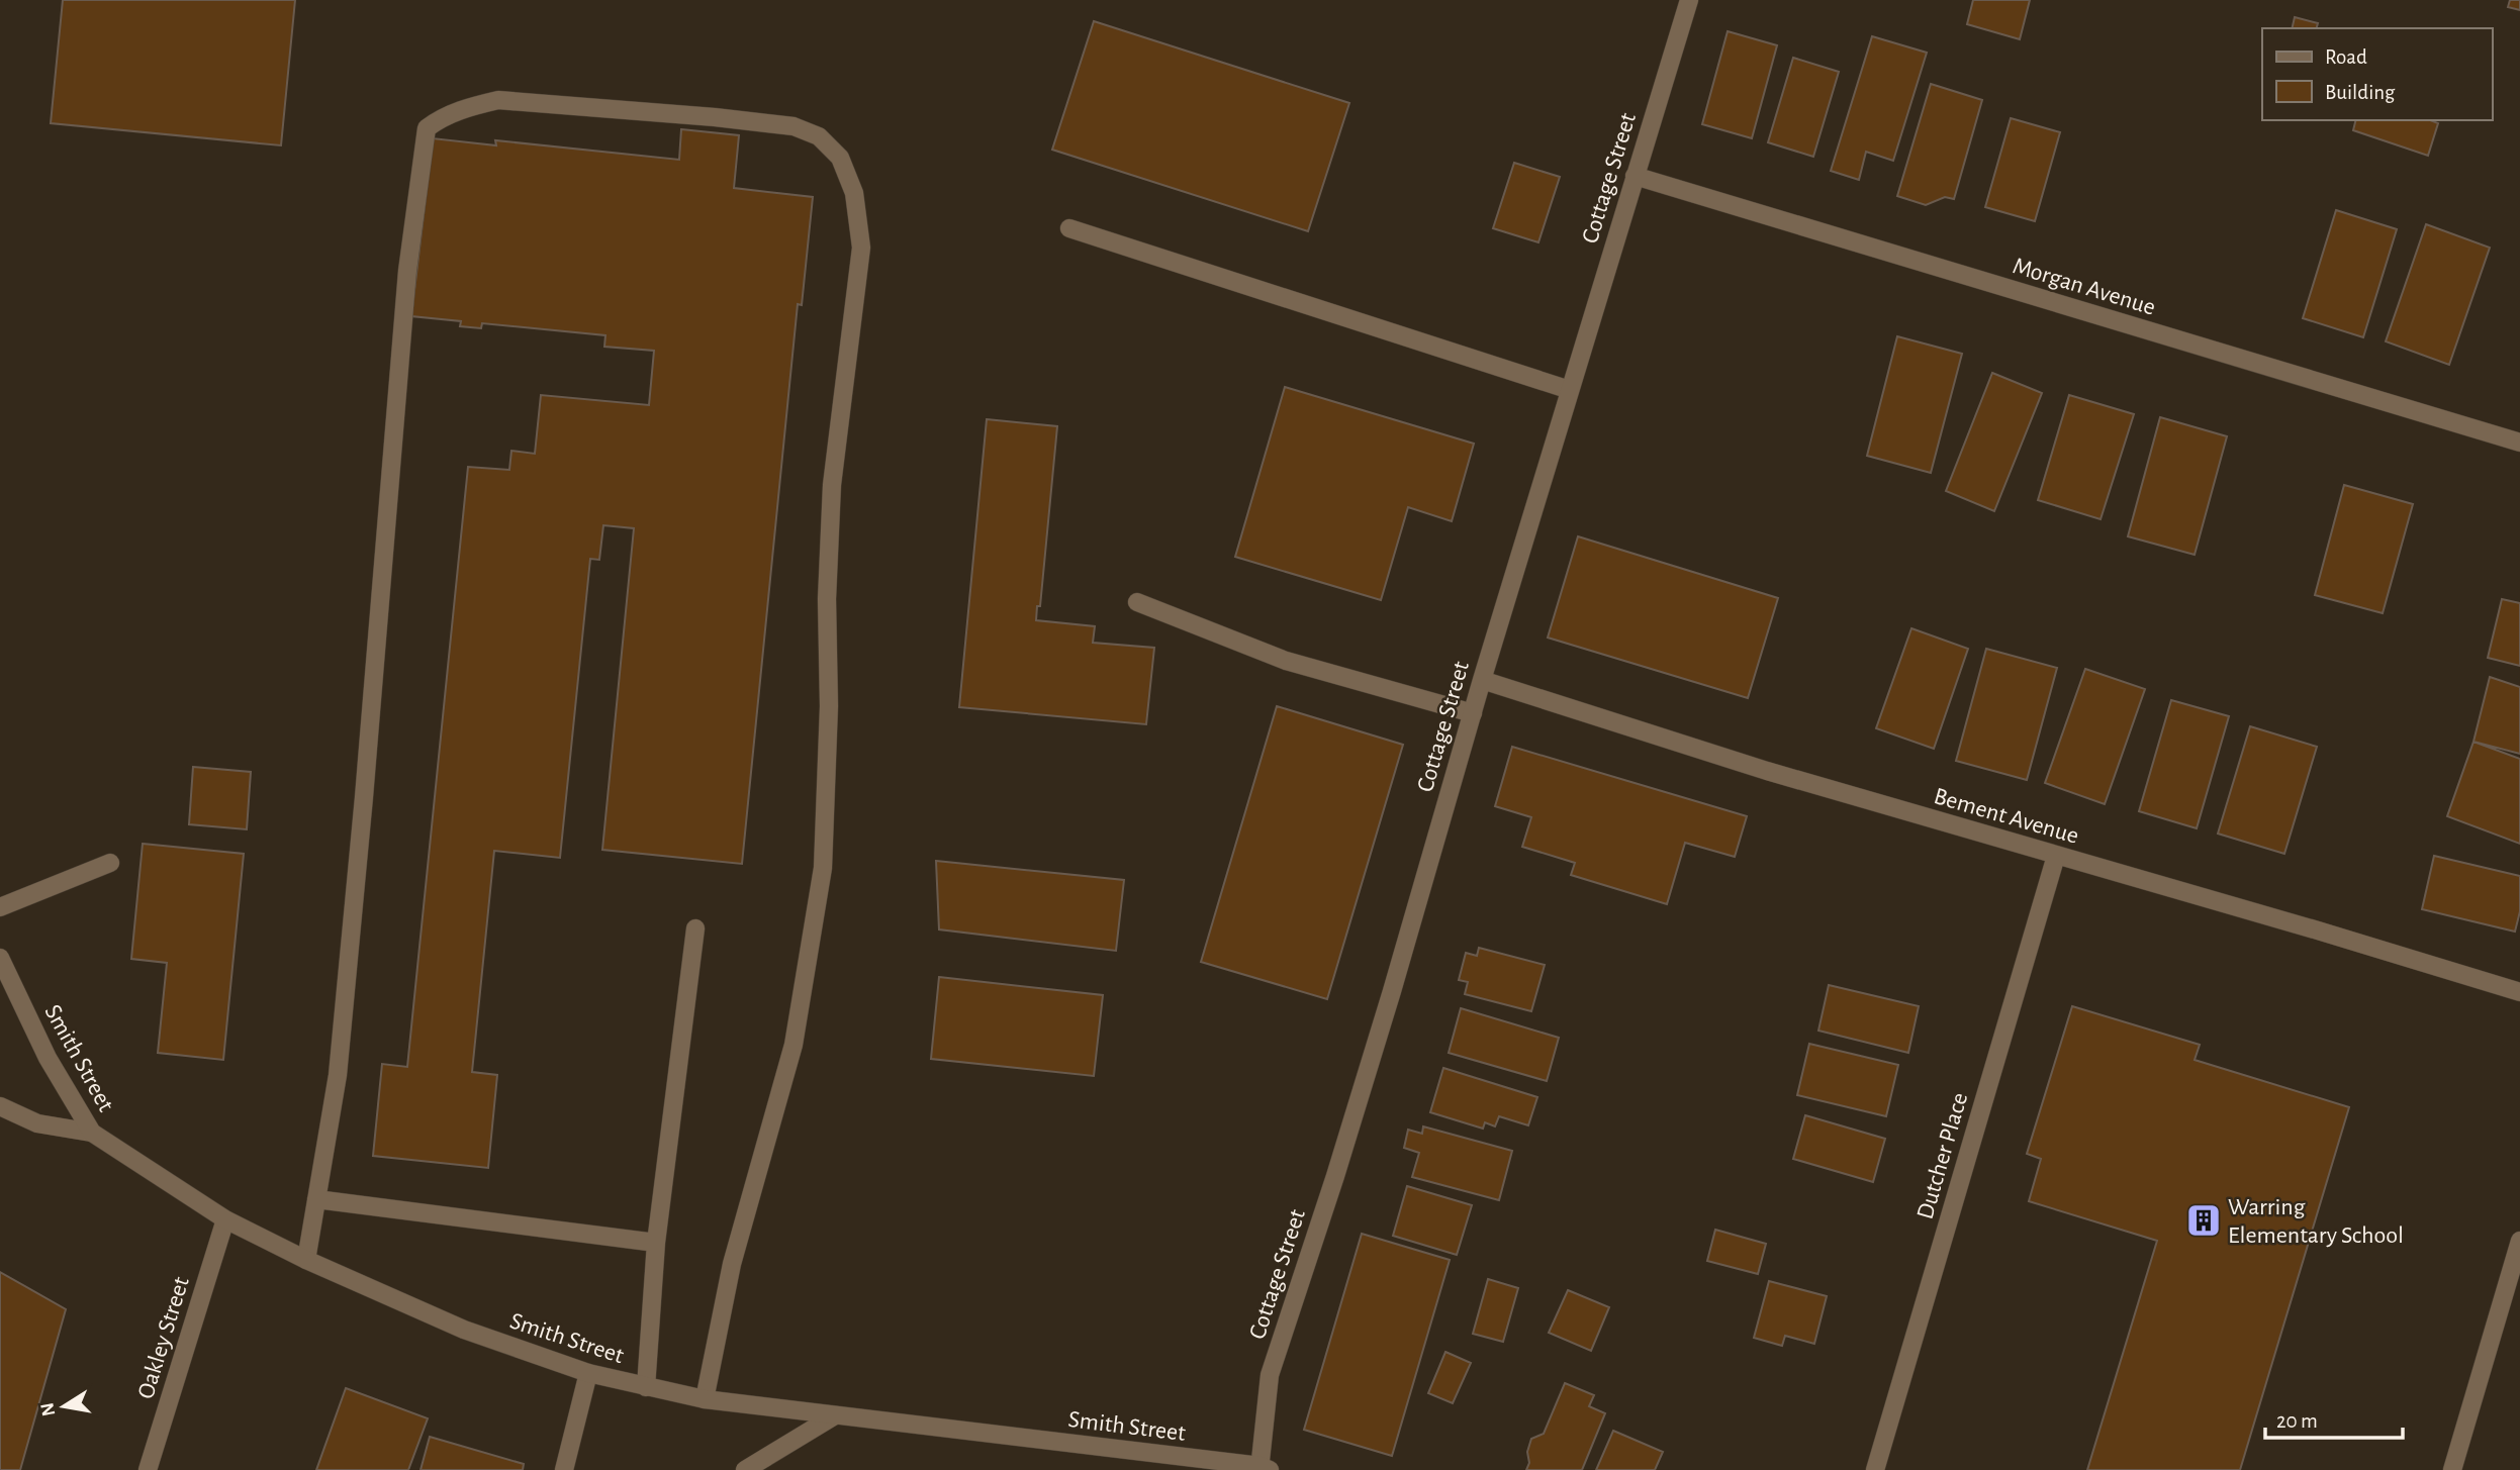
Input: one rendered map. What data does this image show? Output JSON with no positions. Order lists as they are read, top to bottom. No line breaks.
{"streets":{"street":["Cottage Street","Morgan Avenue","Bement Avenue","Smith Street","Dutcher Place","Oakley Street"]},"crossings":[["Cottage Street","Morgan Avenue"],["Cottage Street","Bement Avenue"],["Cottage Street","Smith Street"],["Bement Avenue","Dutcher Place"],["Smith Street","Oakley Street"]],"places":{"building":["Warring Elementary School"]},"legend":["Road","Building"],"scale_bar":"20 m","north":"left"}
